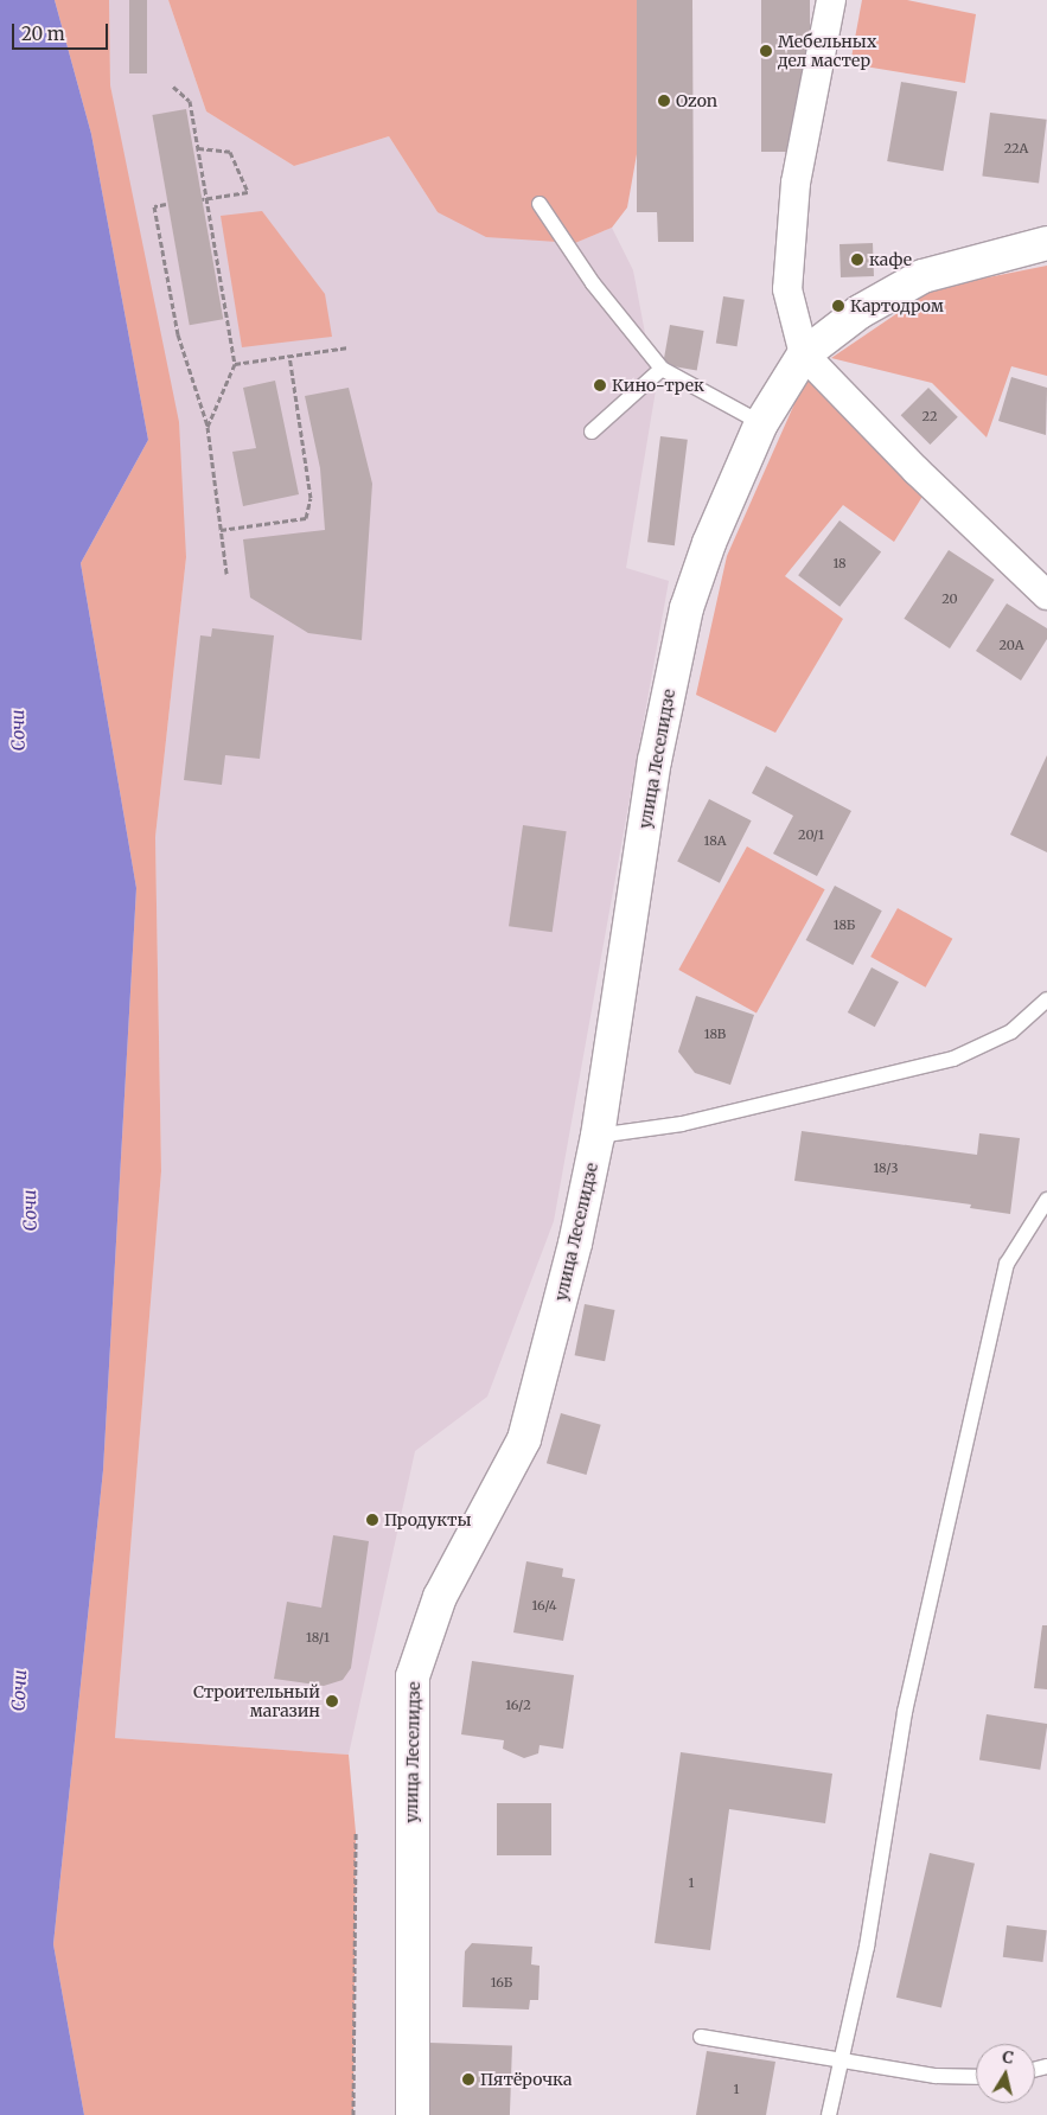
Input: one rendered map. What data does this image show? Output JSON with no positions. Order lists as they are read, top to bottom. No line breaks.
{"streets":{"street":["улица Леселидзе"]},"water":["Сочи"],"places":["Мебельных дел мастер","Ozon","кафе","Картодром","Кино-трек","Продукты","Строительный магазин","Пятёрочка"],"house_numbers":["22А","22","18","20","20А","20/1","18А","18Б","18В","18/3","16/4","18/1","16/2","1","16Б","1"],"scale_bar":"20 m","north":"top"}
